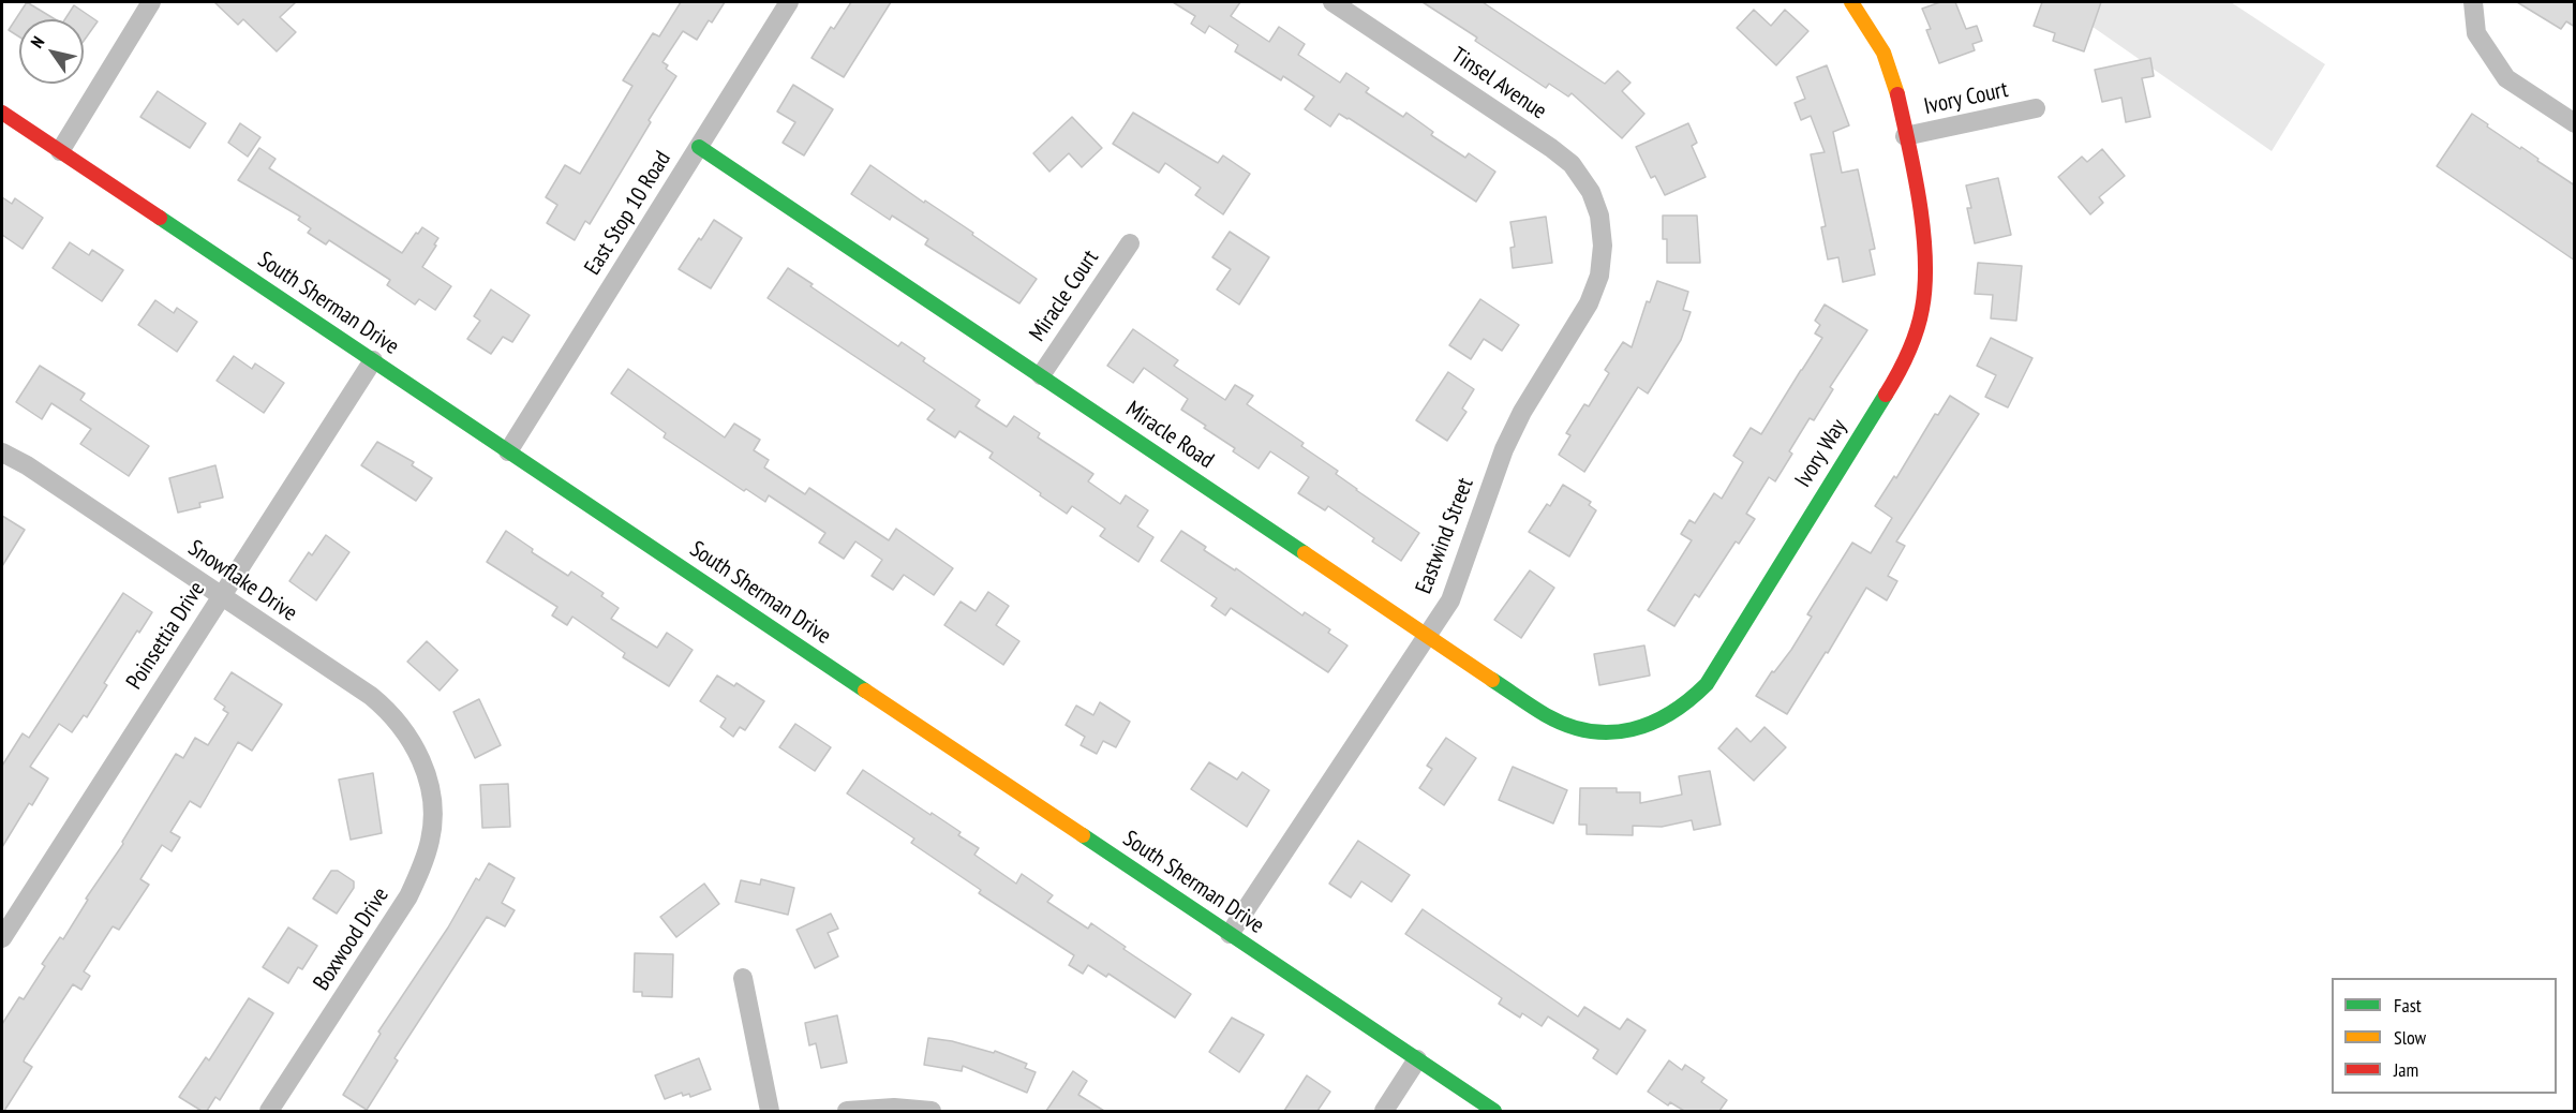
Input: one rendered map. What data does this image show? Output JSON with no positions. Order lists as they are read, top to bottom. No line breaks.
{"streets":{"street":["Tinsel Avenue","Ivory Court","East Stop 10 Road","Miracle Court","South Sherman Drive","Miracle Road","Ivory Way","Eastwind Street","Snowflake Drive","Poinsettia Drive","Boxwood Drive"]},"crossings":[["Tinsel Avenue","Eastwind Street"],["Ivory Court","Ivory Way"],["East Stop 10 Road","South Sherman Drive"],["East Stop 10 Road","Miracle Road"],["Miracle Court","Miracle Road"],["South Sherman Drive","Eastwind Street"],["South Sherman Drive","Poinsettia Drive"],["Miracle Road","Ivory Way"],["Miracle Road","Eastwind Street"],["Snowflake Drive","Poinsettia Drive"],["Snowflake Drive","Boxwood Drive"]],"legend":["Fast","Slow","Jam"],"north":"top left"}
